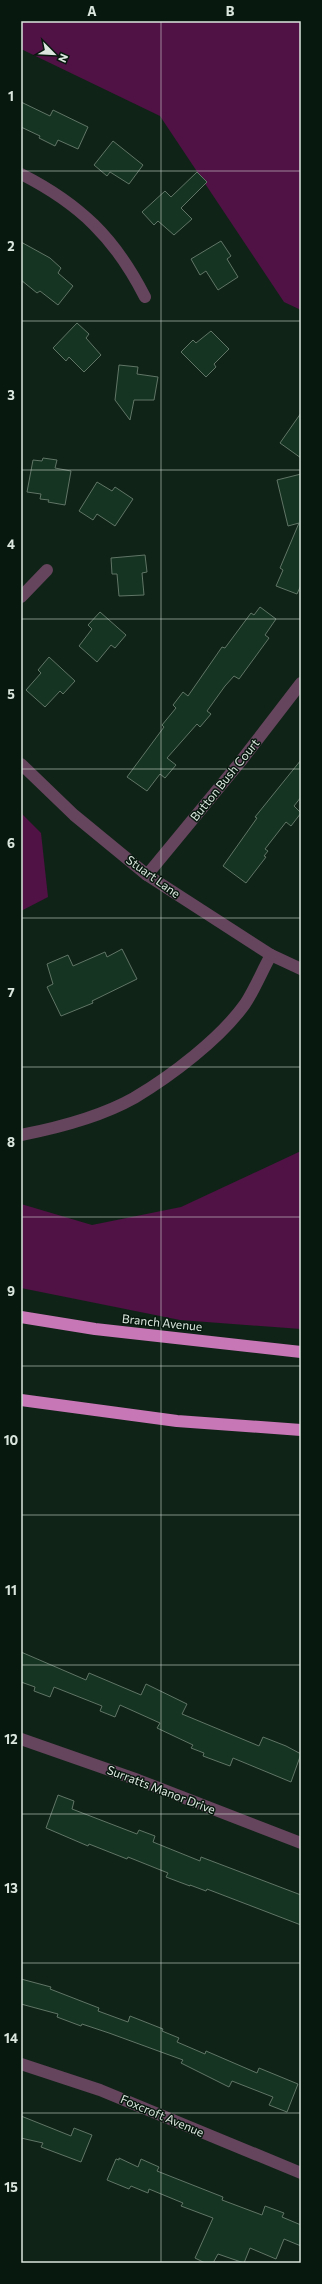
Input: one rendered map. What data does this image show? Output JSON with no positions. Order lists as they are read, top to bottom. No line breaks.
{"streets":{"highway":["Branch Avenue"],"street":["Button Bush Court","Stuart Lane","Surratts Manor Drive","Foxcroft Avenue"]},"crossings":[["Button Bush Court","Stuart Lane"]],"north":"bottom right","grid":{"columns":["A","B"],"rows":["1","2","3","4","5","6","7","8","9","10","11","12","13","14","15"]}}
